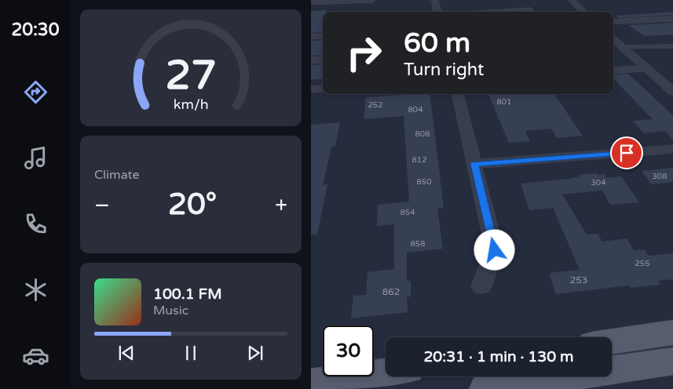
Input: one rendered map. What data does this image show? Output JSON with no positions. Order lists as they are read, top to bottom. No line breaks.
{"house_numbers":["801","252","804","808","812","308","850","304","854","858","255","253","862"],"page":{"tabs":"20:30","turn":["60 m","Turn right"],"tile":"Climate","heat":["−","20°","+"],"song":["100.1 FM","Music"],"limit":"30","trip":"20:31 · 1 min · 130 m","gauge":["27","km/h"]}}
